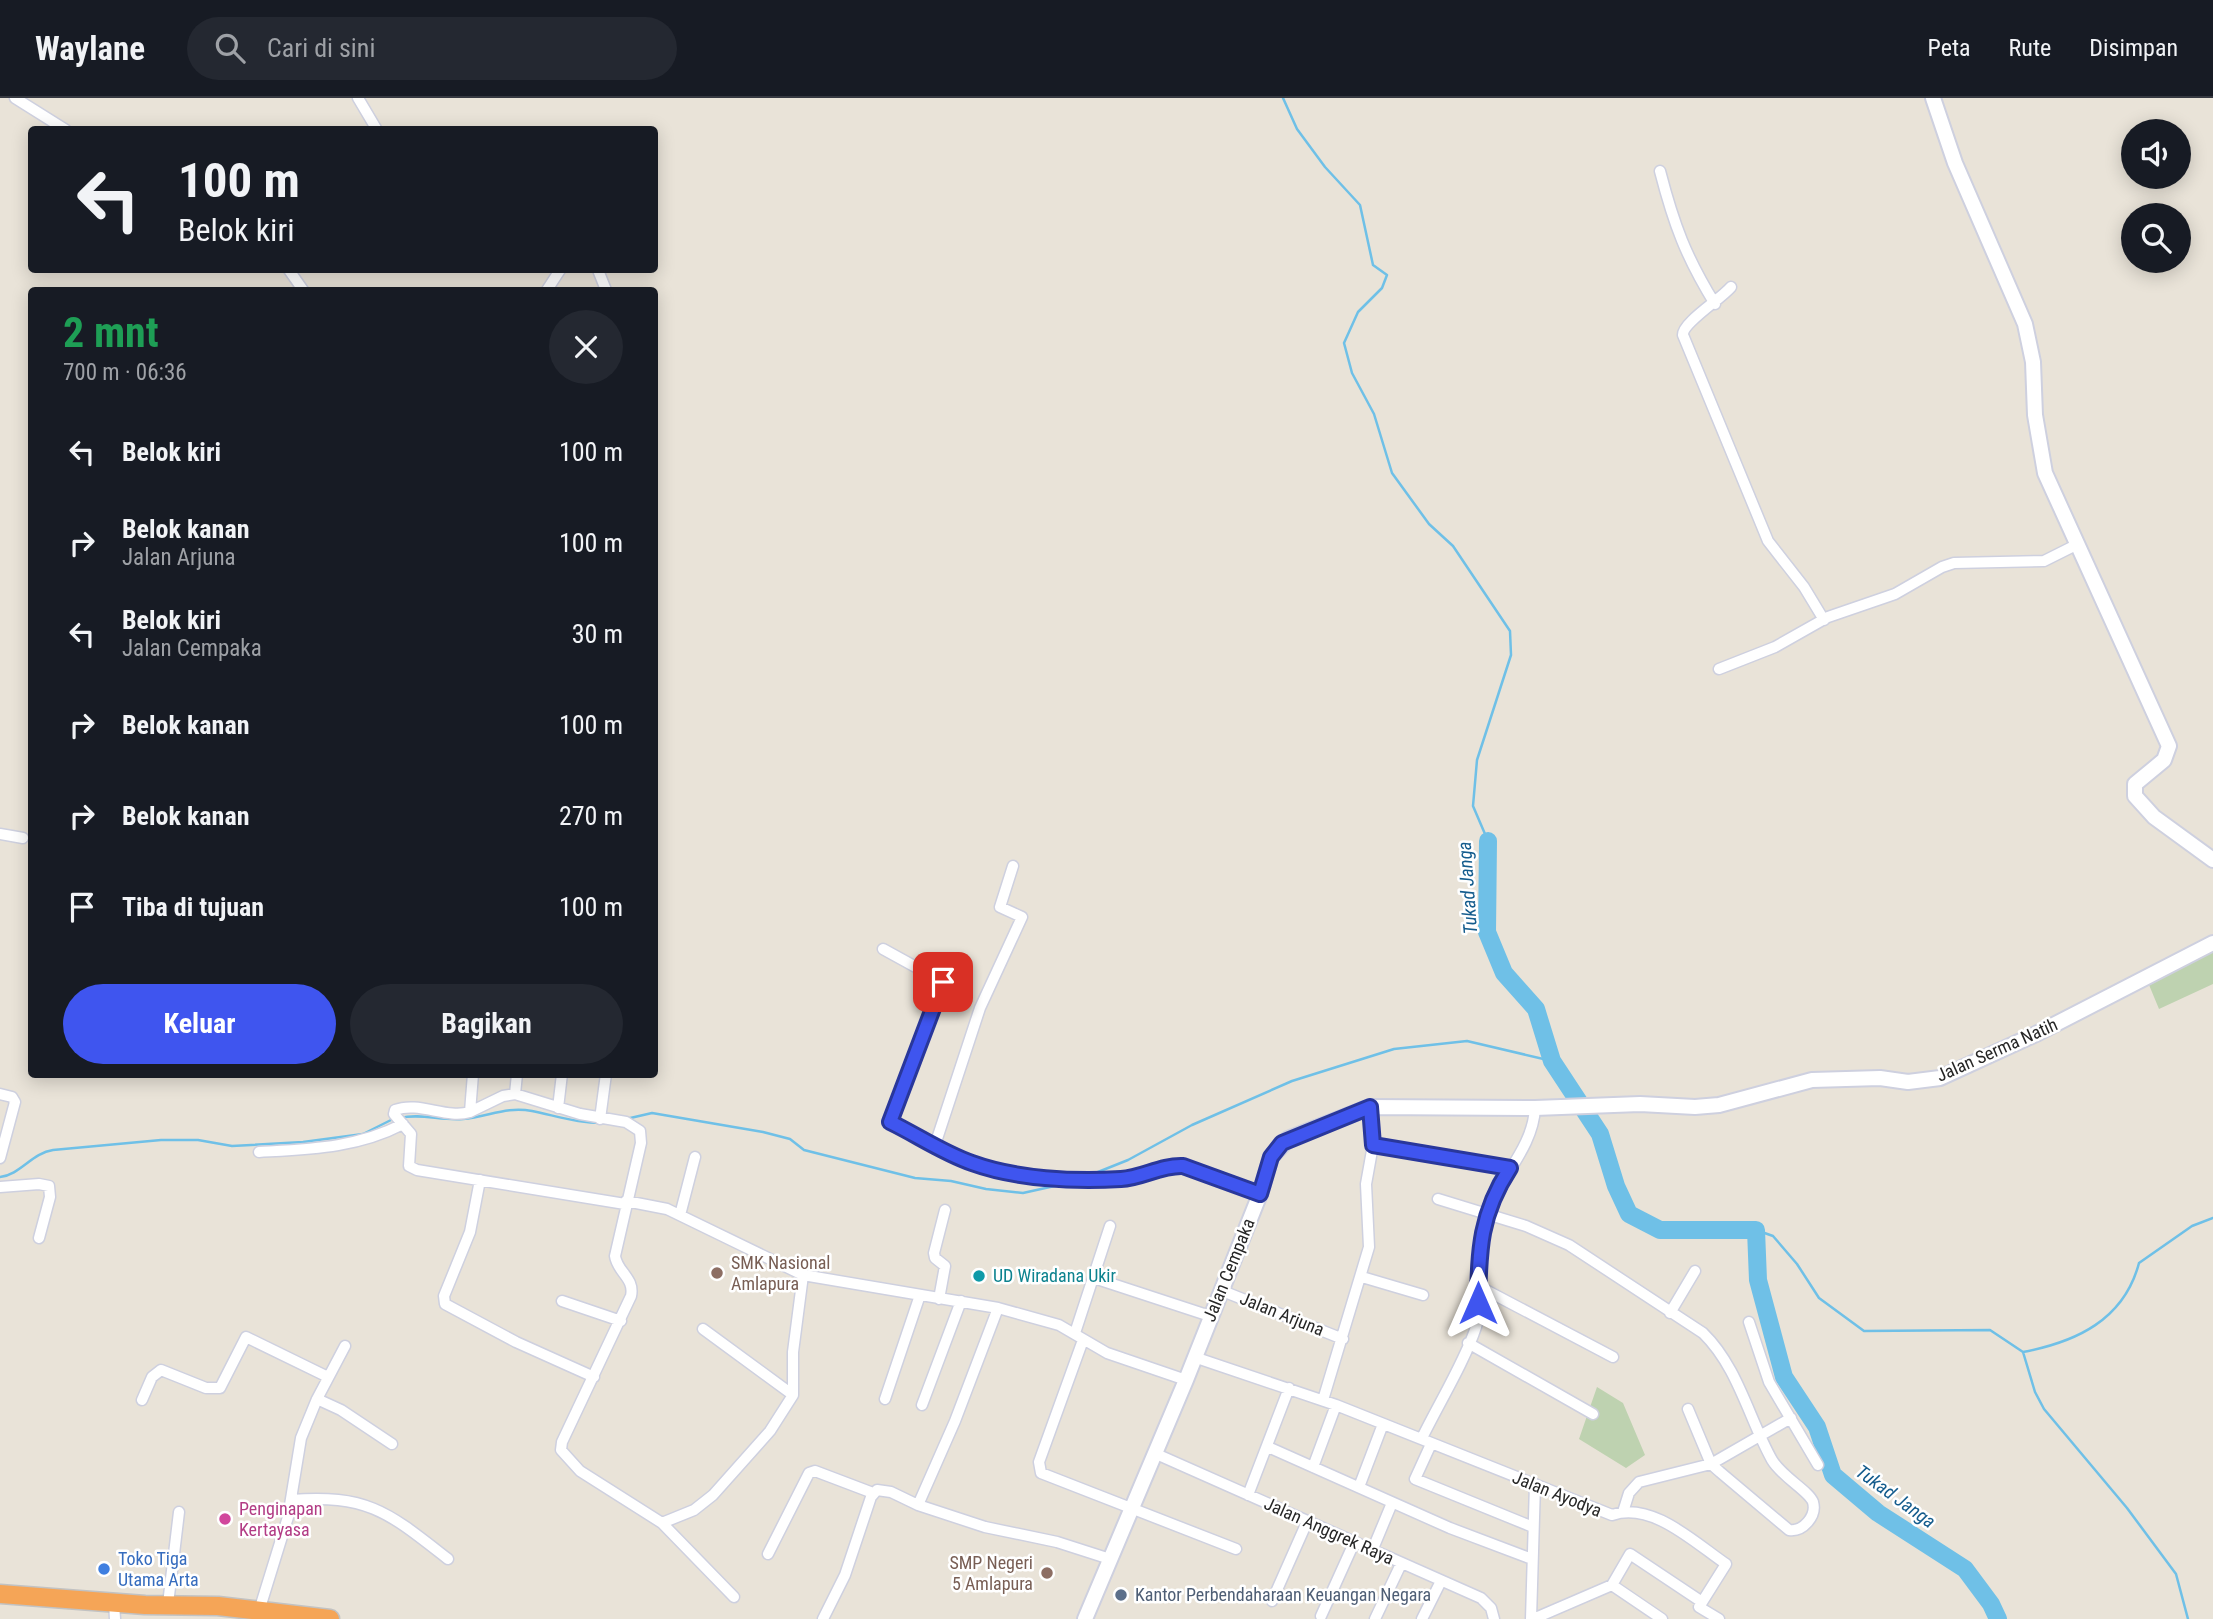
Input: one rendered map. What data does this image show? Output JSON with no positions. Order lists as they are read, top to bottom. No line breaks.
{"streets":{"street":["Jalan Serma Natih","Jalan Cempaka","Jalan Arjuna","Jalan Ayodya","Jalan Anggrek Raya"]},"crossings":[["Jalan Serma Natih","Jalan Cempaka"],["Jalan Cempaka","Jalan Arjuna"],["Jalan Cempaka","Jalan Ayodya"],["Jalan Cempaka","Jalan Anggrek Raya"],["Jalan Arjuna","Jalan Ayodya"]],"water":["Tukad Janga"],"places":["SMK Nasional Amlapura","UD Wiradana Ukir","Penginapan Kertayasa","Toko Tiga Utama Arta","SMP Negeri 5 Amlapura","Kantor Perbendaharaan Keuangan Negara"],"page":{"header":"Waylane","search":"Cari di sini","nav":["Peta","Rute","Disimpan"],"turn":["100 m","Belok kiri"],"heading":["2 mnt","700 m · 06:36"],"list":[{"name":"Belok kiri","value":"100 m"},{"name":"Belok kanan","note":"Jalan Arjuna","value":"100 m"},{"name":"Belok kiri","note":"Jalan Cempaka","value":"30 m"},{"name":"Belok kanan","value":"100 m"},{"name":"Belok kanan","value":"270 m"},{"name":"Tiba di tujuan","value":"100 m"}],"buttons":["Keluar","Bagikan"]}}
